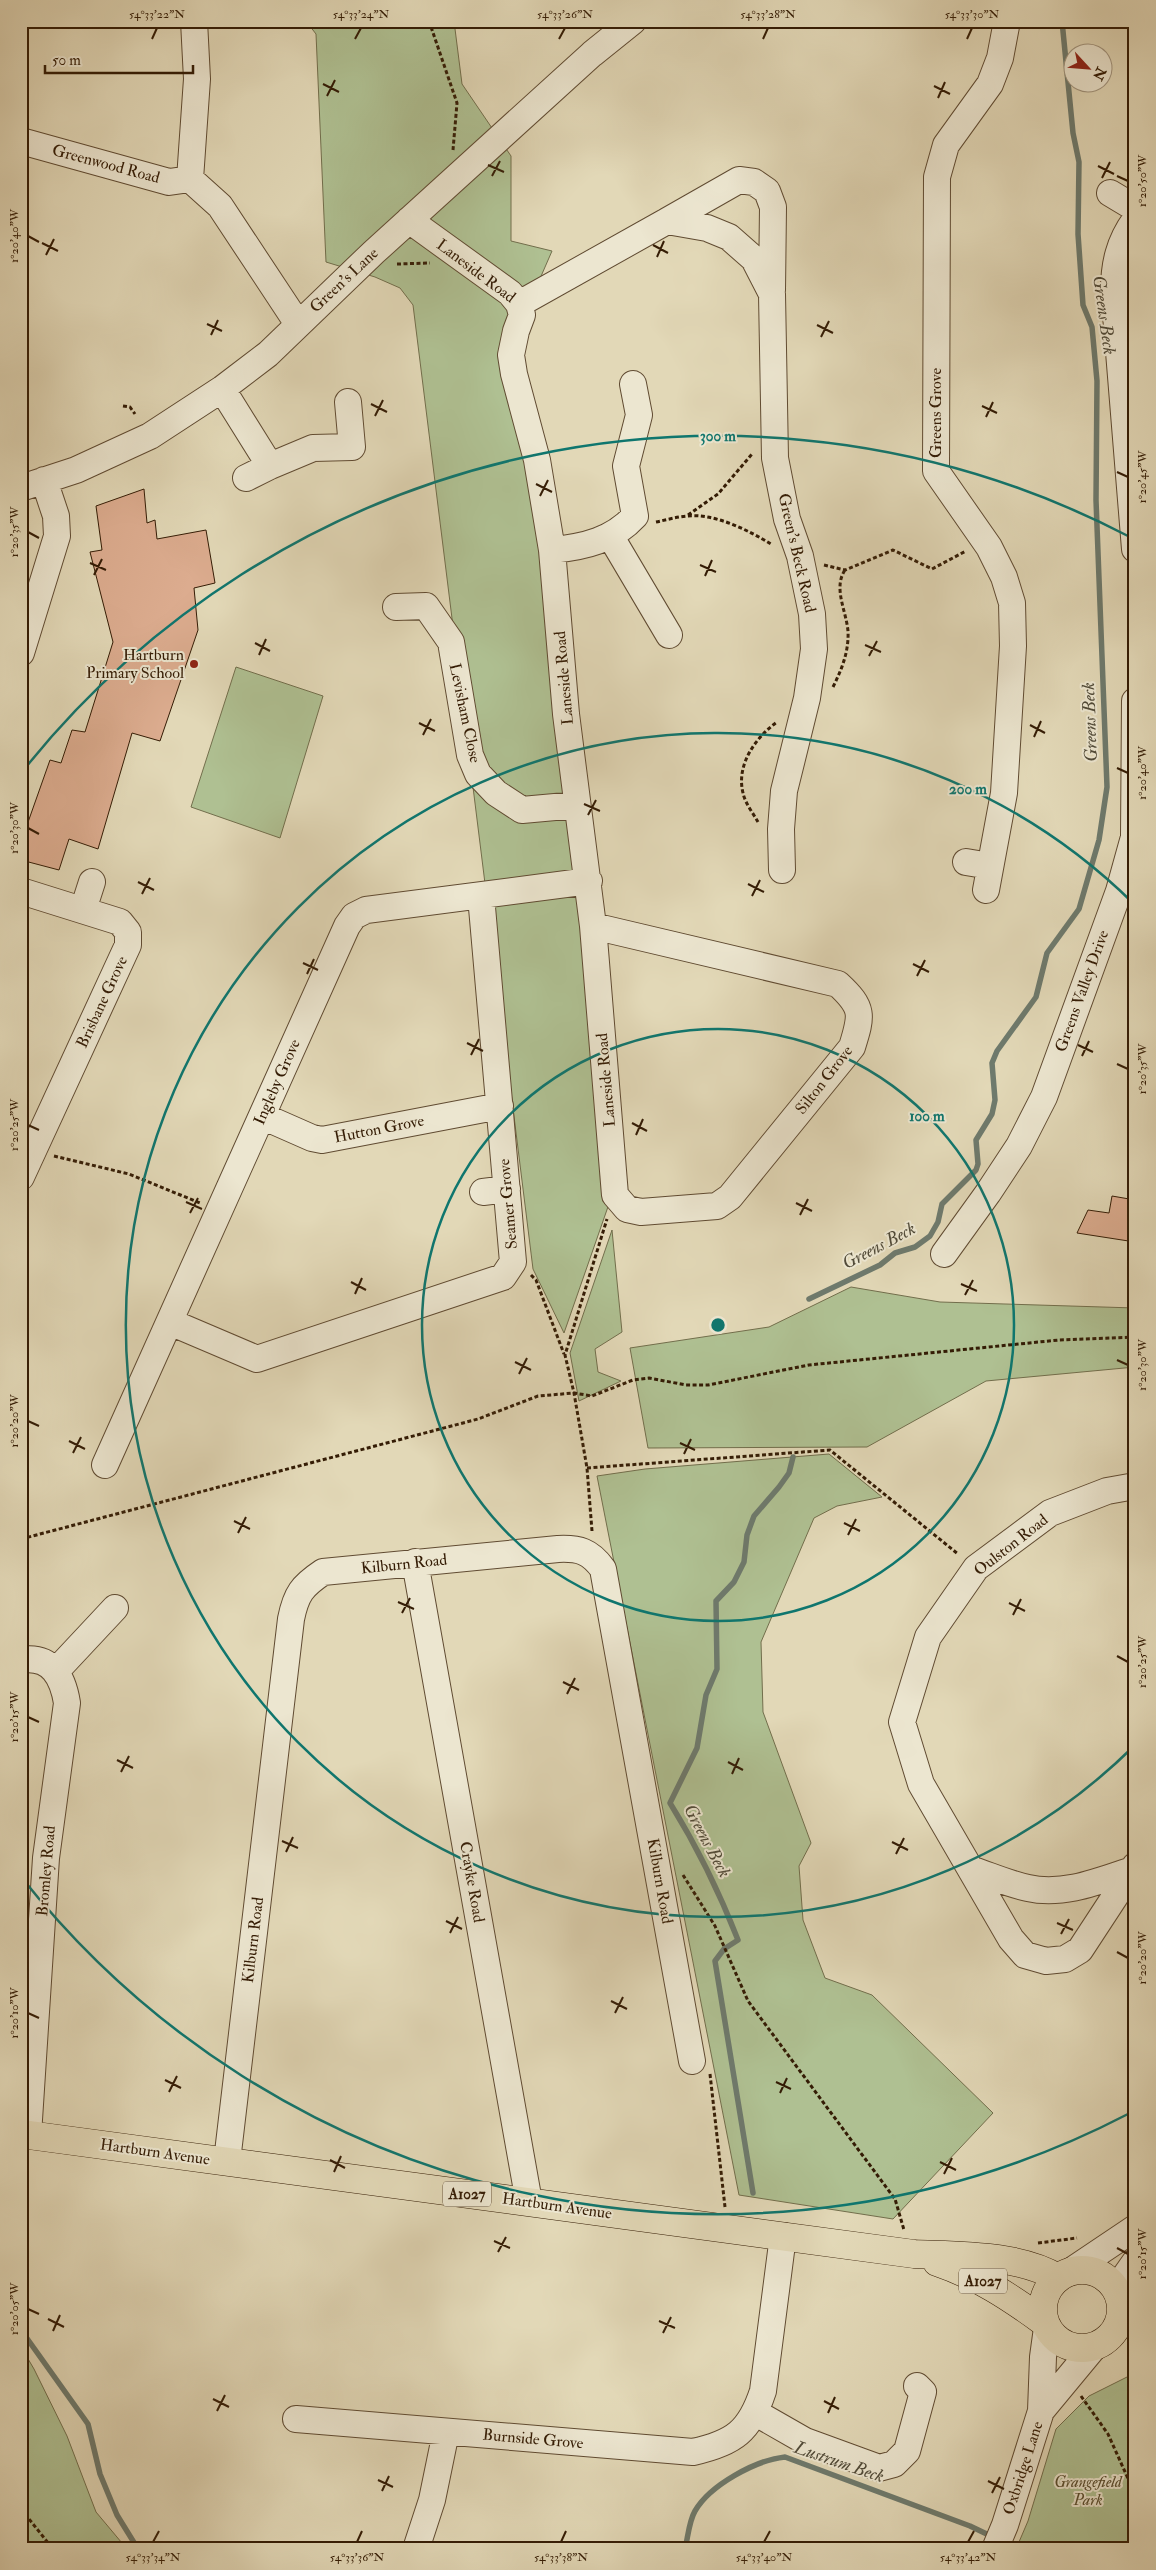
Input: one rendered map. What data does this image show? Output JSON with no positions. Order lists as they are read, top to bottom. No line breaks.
{"streets":{"main road":["Hartburn Avenue","A1027"],"street":["Greenwood Road","Laneside Road","Green's Lane","Greens Grove","Green's Beck Road","Levisham Close","Greens Valley Drive","Brisbane Grove","Silton Grove","Ingleby Grove","Hutton Grove","Seamer Grove","Oulston Road","Kilburn Road","Bromley Road","Crayke Road","Burnside Grove","Oxbridge Lane"]},"crossings":[["Laneside Road","Green's Lane"],["Laneside Road","Green's Beck Road"],["Laneside Road","Levisham Close"],["Laneside Road","Silton Grove"],["Laneside Road","Ingleby Grove"],["Ingleby Grove","Hutton Grove"],["Ingleby Grove","Seamer Grove"],["Hutton Grove","Seamer Grove"],["Kilburn Road","Crayke Road"],["Kilburn Road","Hartburn Avenue"],["Bromley Road","Hartburn Avenue"],["Crayke Road","Hartburn Avenue"],["Hartburn Avenue","A1027"],["Hartburn Avenue","Burnside Grove"],["Hartburn Avenue","Oxbridge Lane"],["A1027","Oxbridge Lane"]],"water":["Greens Beck","Lustrum Beck"],"parks":["Grangefield Park"],"places":["Hartburn Primary School"],"scale_bar":"50 m","north":"bottom right","coordinates":["54°33'22\"N","54°33'24\"N","54°33'26\"N","54°33'28\"N","54°33'30\"N","1°20'50\"W","1°20'40\"W","1°20'45\"W","1°20'35\"W","1°20'30\"W","1°20'25\"W","1°20'20\"W","1°20'15\"W","1°20'10\"W","1°20'05\"W","54°33'34\"N","54°33'36\"N","54°33'38\"N","54°33'40\"N","54°33'42\"N"],"rings":["300 m","200 m","100 m"]}
